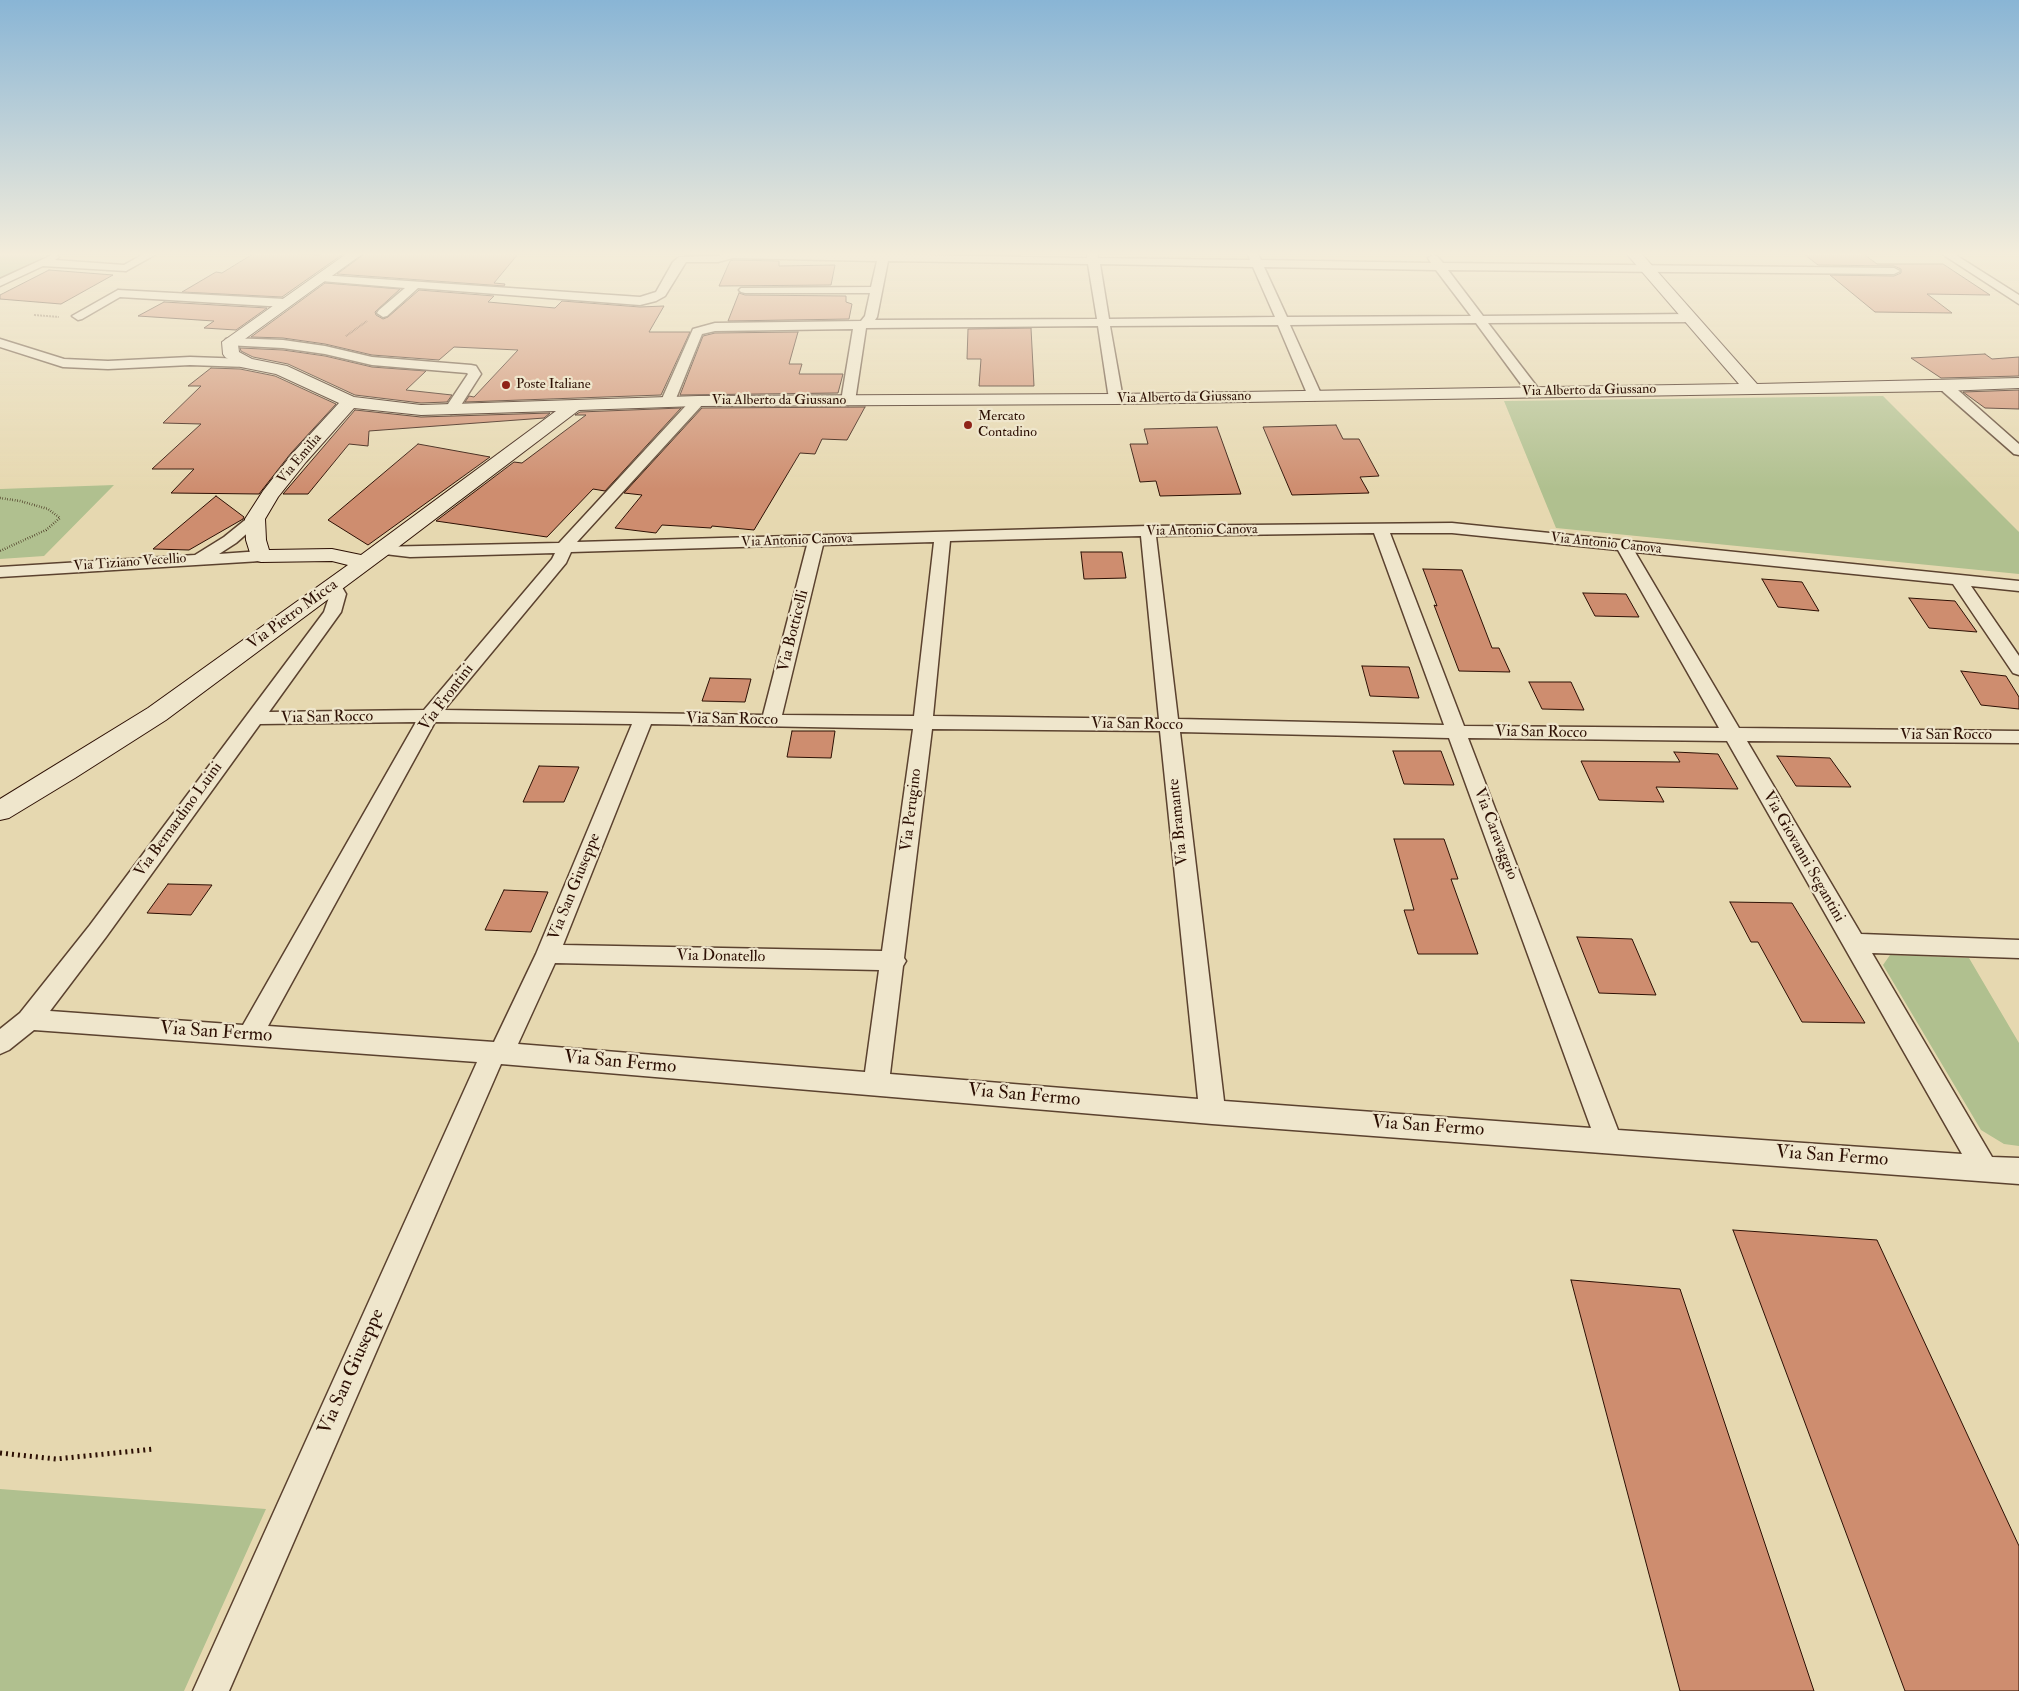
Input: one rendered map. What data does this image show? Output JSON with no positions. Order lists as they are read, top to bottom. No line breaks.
{"streets":{"street":["Via Alberto da Giussano","Via Emilia","Via Antonio Canova","Via Tiziano Vecellio","Via Pietro Micca","Via Botticelli","Via Frontini","Via San Rocco","Via Perugino","Via Bernardino Luini","Via Bramante","Via Caravaggio","Via Giovanni Segantini","Via San Giuseppe","Via Donatello","Via San Fermo"]},"crossings":[["Via Alberto da Giussano","Via Emilia"],["Via Alberto da Giussano","Via Pietro Micca"],["Via Alberto da Giussano","Via Frontini"],["Via Antonio Canova","Via Pietro Micca"],["Via Antonio Canova","Via Botticelli"],["Via Antonio Canova","Via Frontini"],["Via Antonio Canova","Via Perugino"],["Via Antonio Canova","Via Bramante"],["Via Antonio Canova","Via Caravaggio"],["Via Antonio Canova","Via Giovanni Segantini"],["Via Pietro Micca","Via Bernardino Luini"],["Via Botticelli","Via San Rocco"],["Via Frontini","Via San Rocco"],["Via Frontini","Via San Fermo"],["Via San Rocco","Via Perugino"],["Via San Rocco","Via Bernardino Luini"],["Via San Rocco","Via Bramante"],["Via San Rocco","Via Caravaggio"],["Via San Rocco","Via Giovanni Segantini"],["Via San Rocco","Via San Giuseppe"],["Via Perugino","Via Donatello"],["Via Perugino","Via San Fermo"],["Via Bernardino Luini","Via San Fermo"],["Via Bramante","Via San Fermo"],["Via Caravaggio","Via San Fermo"],["Via Giovanni Segantini","Via San Fermo"],["Via San Giuseppe","Via Donatello"],["Via San Giuseppe","Via San Fermo"]],"places":["Poste Italiane","Mercato Contadino"]}
